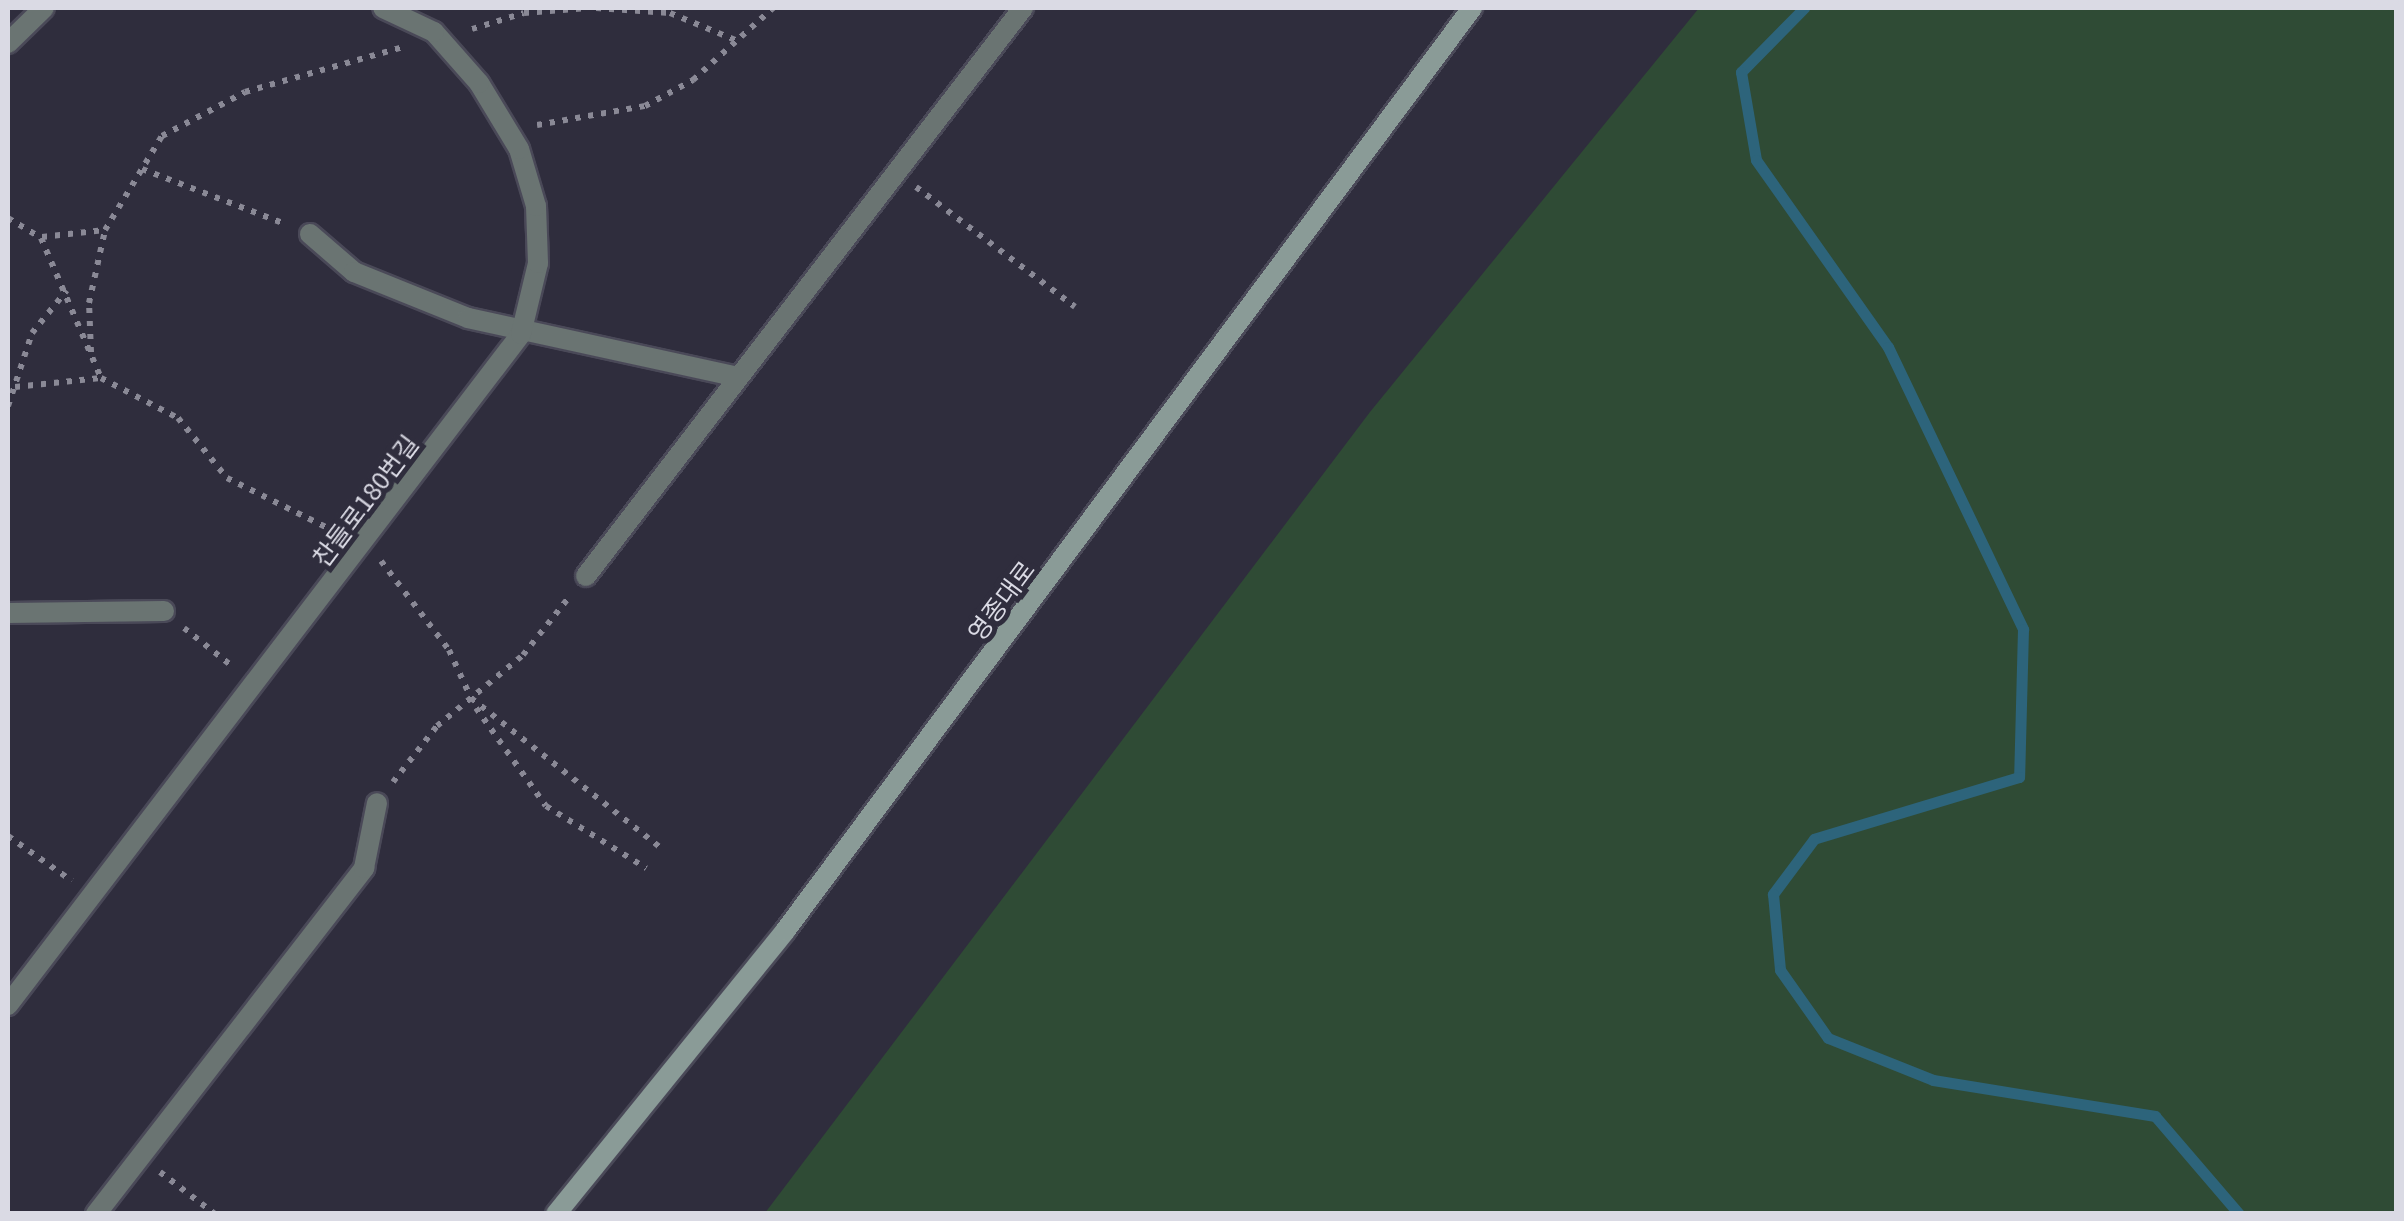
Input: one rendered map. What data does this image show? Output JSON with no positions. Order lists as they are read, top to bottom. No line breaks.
{"streets":{"street":["찬들로180번길","영종대로"]}}
